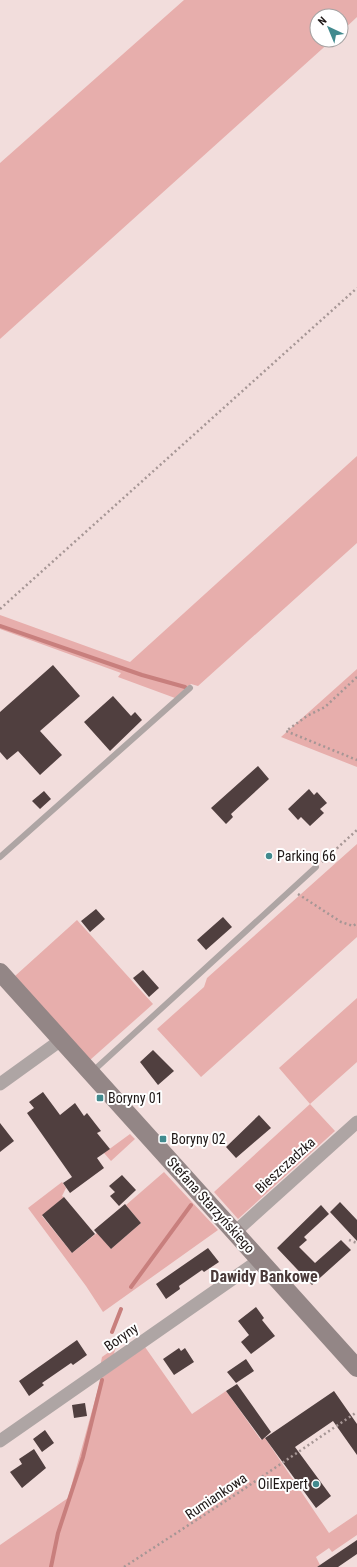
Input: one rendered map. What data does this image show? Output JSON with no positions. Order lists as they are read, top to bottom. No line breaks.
{"streets":{"street":["Bieszczadzka","Stefana Starzyńskiego","Boryny"],"path":["Rumiankowa"]},"crossings":[["Bieszczadzka","Stefana Starzyńskiego"],["Stefana Starzyńskiego","Boryny"]],"districts":["Dawidy Bankowe"],"places":{"other":["Parking 66","OilExpert"],"transit":["Boryny 01","Boryny 02"]},"north":"top left"}
